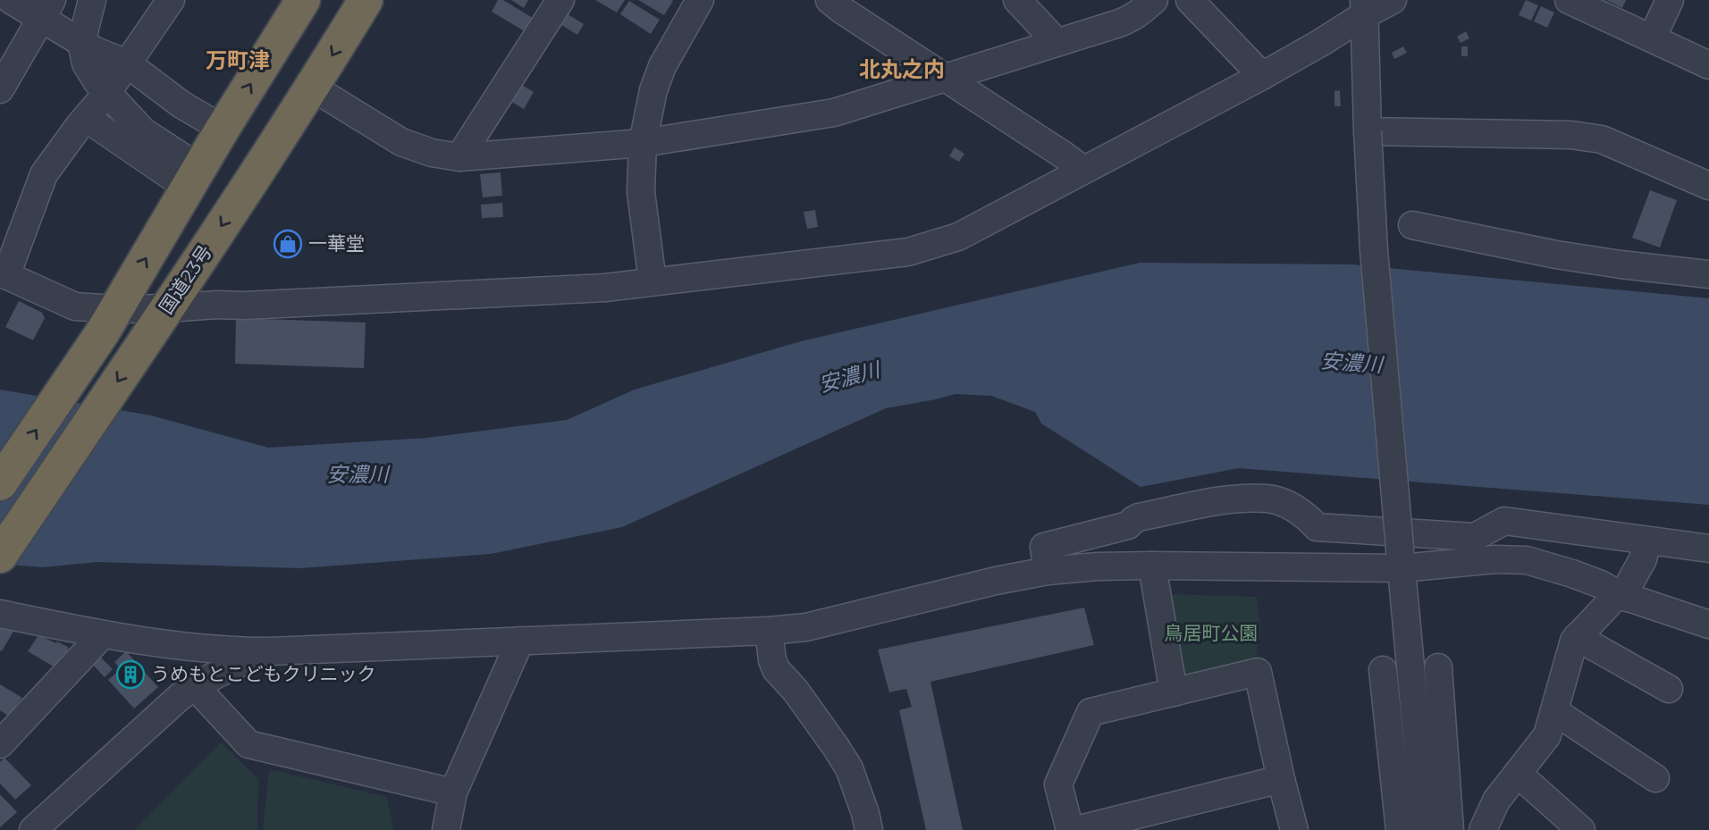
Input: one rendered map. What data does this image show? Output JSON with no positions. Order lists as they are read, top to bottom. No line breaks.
{"streets":{"highway":["国道23号"]},"districts":["万町津","北丸之内"],"water":["安濃川"],"parks":["鳥居町公園"],"places":{"shop":["一華堂"],"building":["うめもとこどもクリニック"]}}
